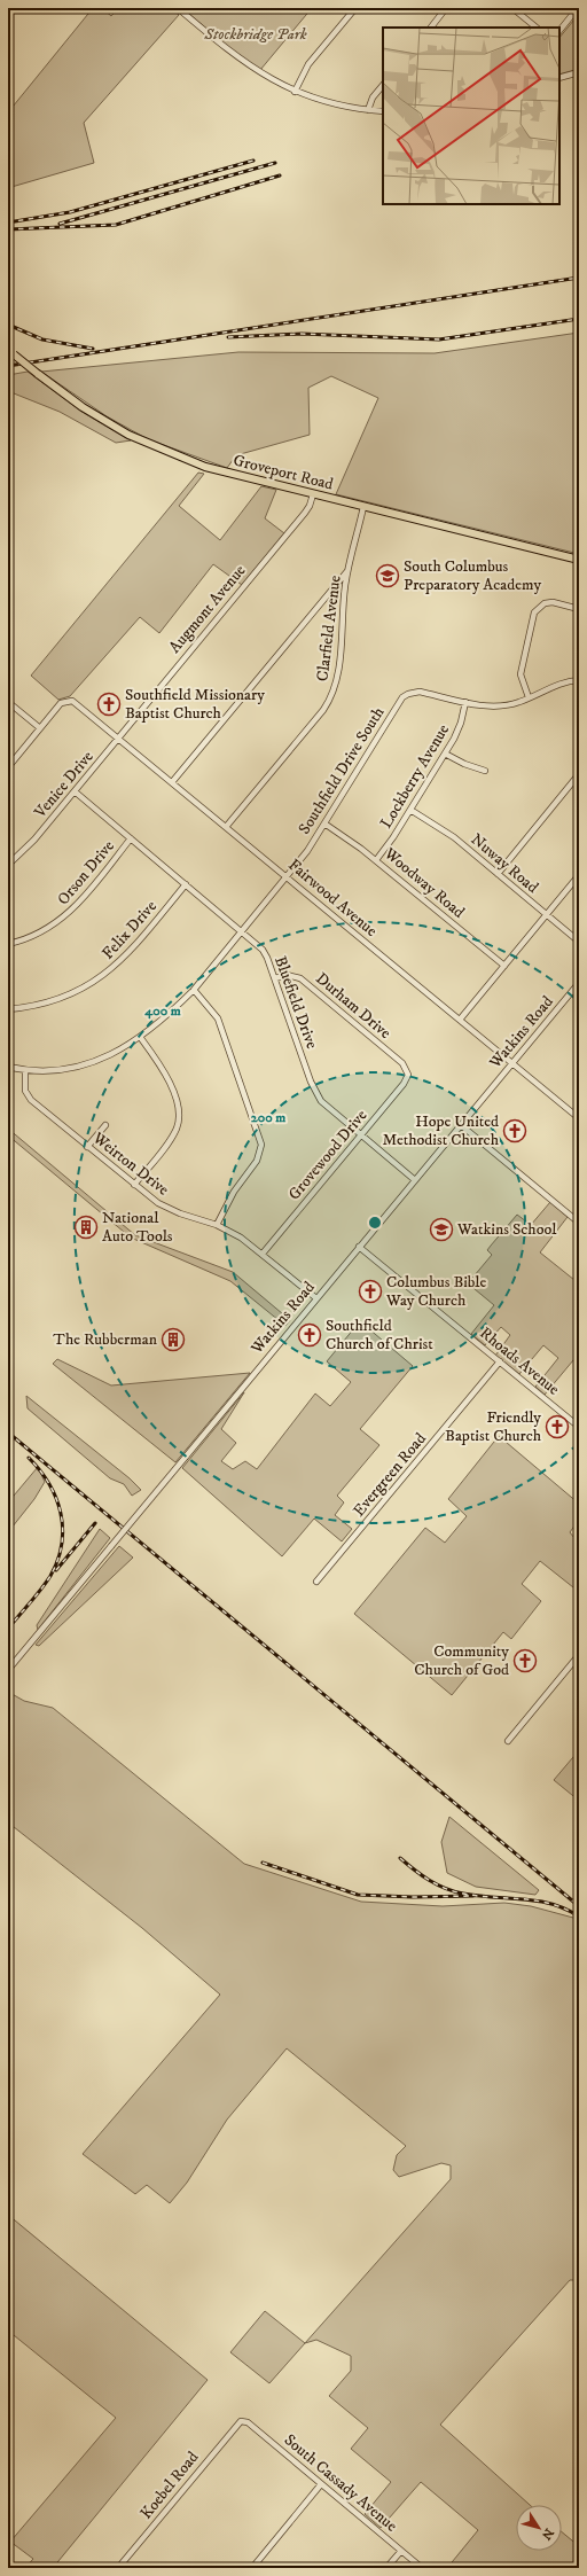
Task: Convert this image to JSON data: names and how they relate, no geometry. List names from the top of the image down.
{
  "streets": {
    "main road": ["Groveport Road"],
    "street": [
      "Augmont Avenue",
      "Clarfield Avenue",
      "Southfield Drive South",
      "Lockberry Avenue",
      "Venice Drive",
      "Nuway Road",
      "Orson Drive",
      "Woodway Road",
      "Fairwood Avenue",
      "Felix Drive",
      "Bluefield Drive",
      "Durham Drive",
      "Watkins Road",
      "Grovewood Drive",
      "Weirton Drive",
      "Rhoads Avenue",
      "Evergreen Road",
      "South Cassady Avenue",
      "Koebel Road"
    ]
  },
  "crossings": [
    ["Groveport Road", "Augmont Avenue"],
    ["Groveport Road", "Clarfield Avenue"],
    ["Augmont Avenue", "Venice Drive"],
    ["Augmont Avenue", "Fairwood Avenue"],
    ["Clarfield Avenue", "Fairwood Avenue"],
    ["Southfield Drive South", "Lockberry Avenue"],
    ["Southfield Drive South", "Woodway Road"],
    ["Southfield Drive South", "Fairwood Avenue"],
    ["Southfield Drive South", "Bluefield Drive"],
    ["Southfield Drive South", "Weirton Drive"],
    ["Lockberry Avenue", "Nuway Road"],
    ["Lockberry Avenue", "Woodway Road"],
    ["Venice Drive", "Fairwood Avenue"],
    ["Venice Drive", "Bluefield Drive"],
    ["Orson Drive", "Bluefield Drive"],
    ["Fairwood Avenue", "Watkins Road"],
    ["Felix Drive", "Bluefield Drive"],
    ["Bluefield Drive", "Durham Drive"],
    ["Bluefield Drive", "Watkins Road"],
    ["Bluefield Drive", "Grovewood Drive"],
    ["Durham Drive", "Grovewood Drive"],
    ["Watkins Road", "Weirton Drive"],
    ["Watkins Road", "Rhoads Avenue"],
    ["Grovewood Drive", "Weirton Drive"],
    ["Rhoads Avenue", "Evergreen Road"],
    ["South Cassady Avenue", "Koebel Road"]
  ],
  "parks": ["Stockbridge Park"],
  "places": {
    "school or university": ["South Columbus Preparatory Academy", "Watkins School"],
    "church": [
      "Southfield Missionary Baptist Church",
      "Hope United Methodist Church",
      "Columbus Bible Way Church",
      "Southfield Church of Christ",
      "Friendly Baptist Church",
      "Community Church of God"
    ],
    "building": ["National Auto Tools", "The Rubberman"]
  },
  "north": "bottom right",
  "rings": ["400 m", "200 m"]
}
